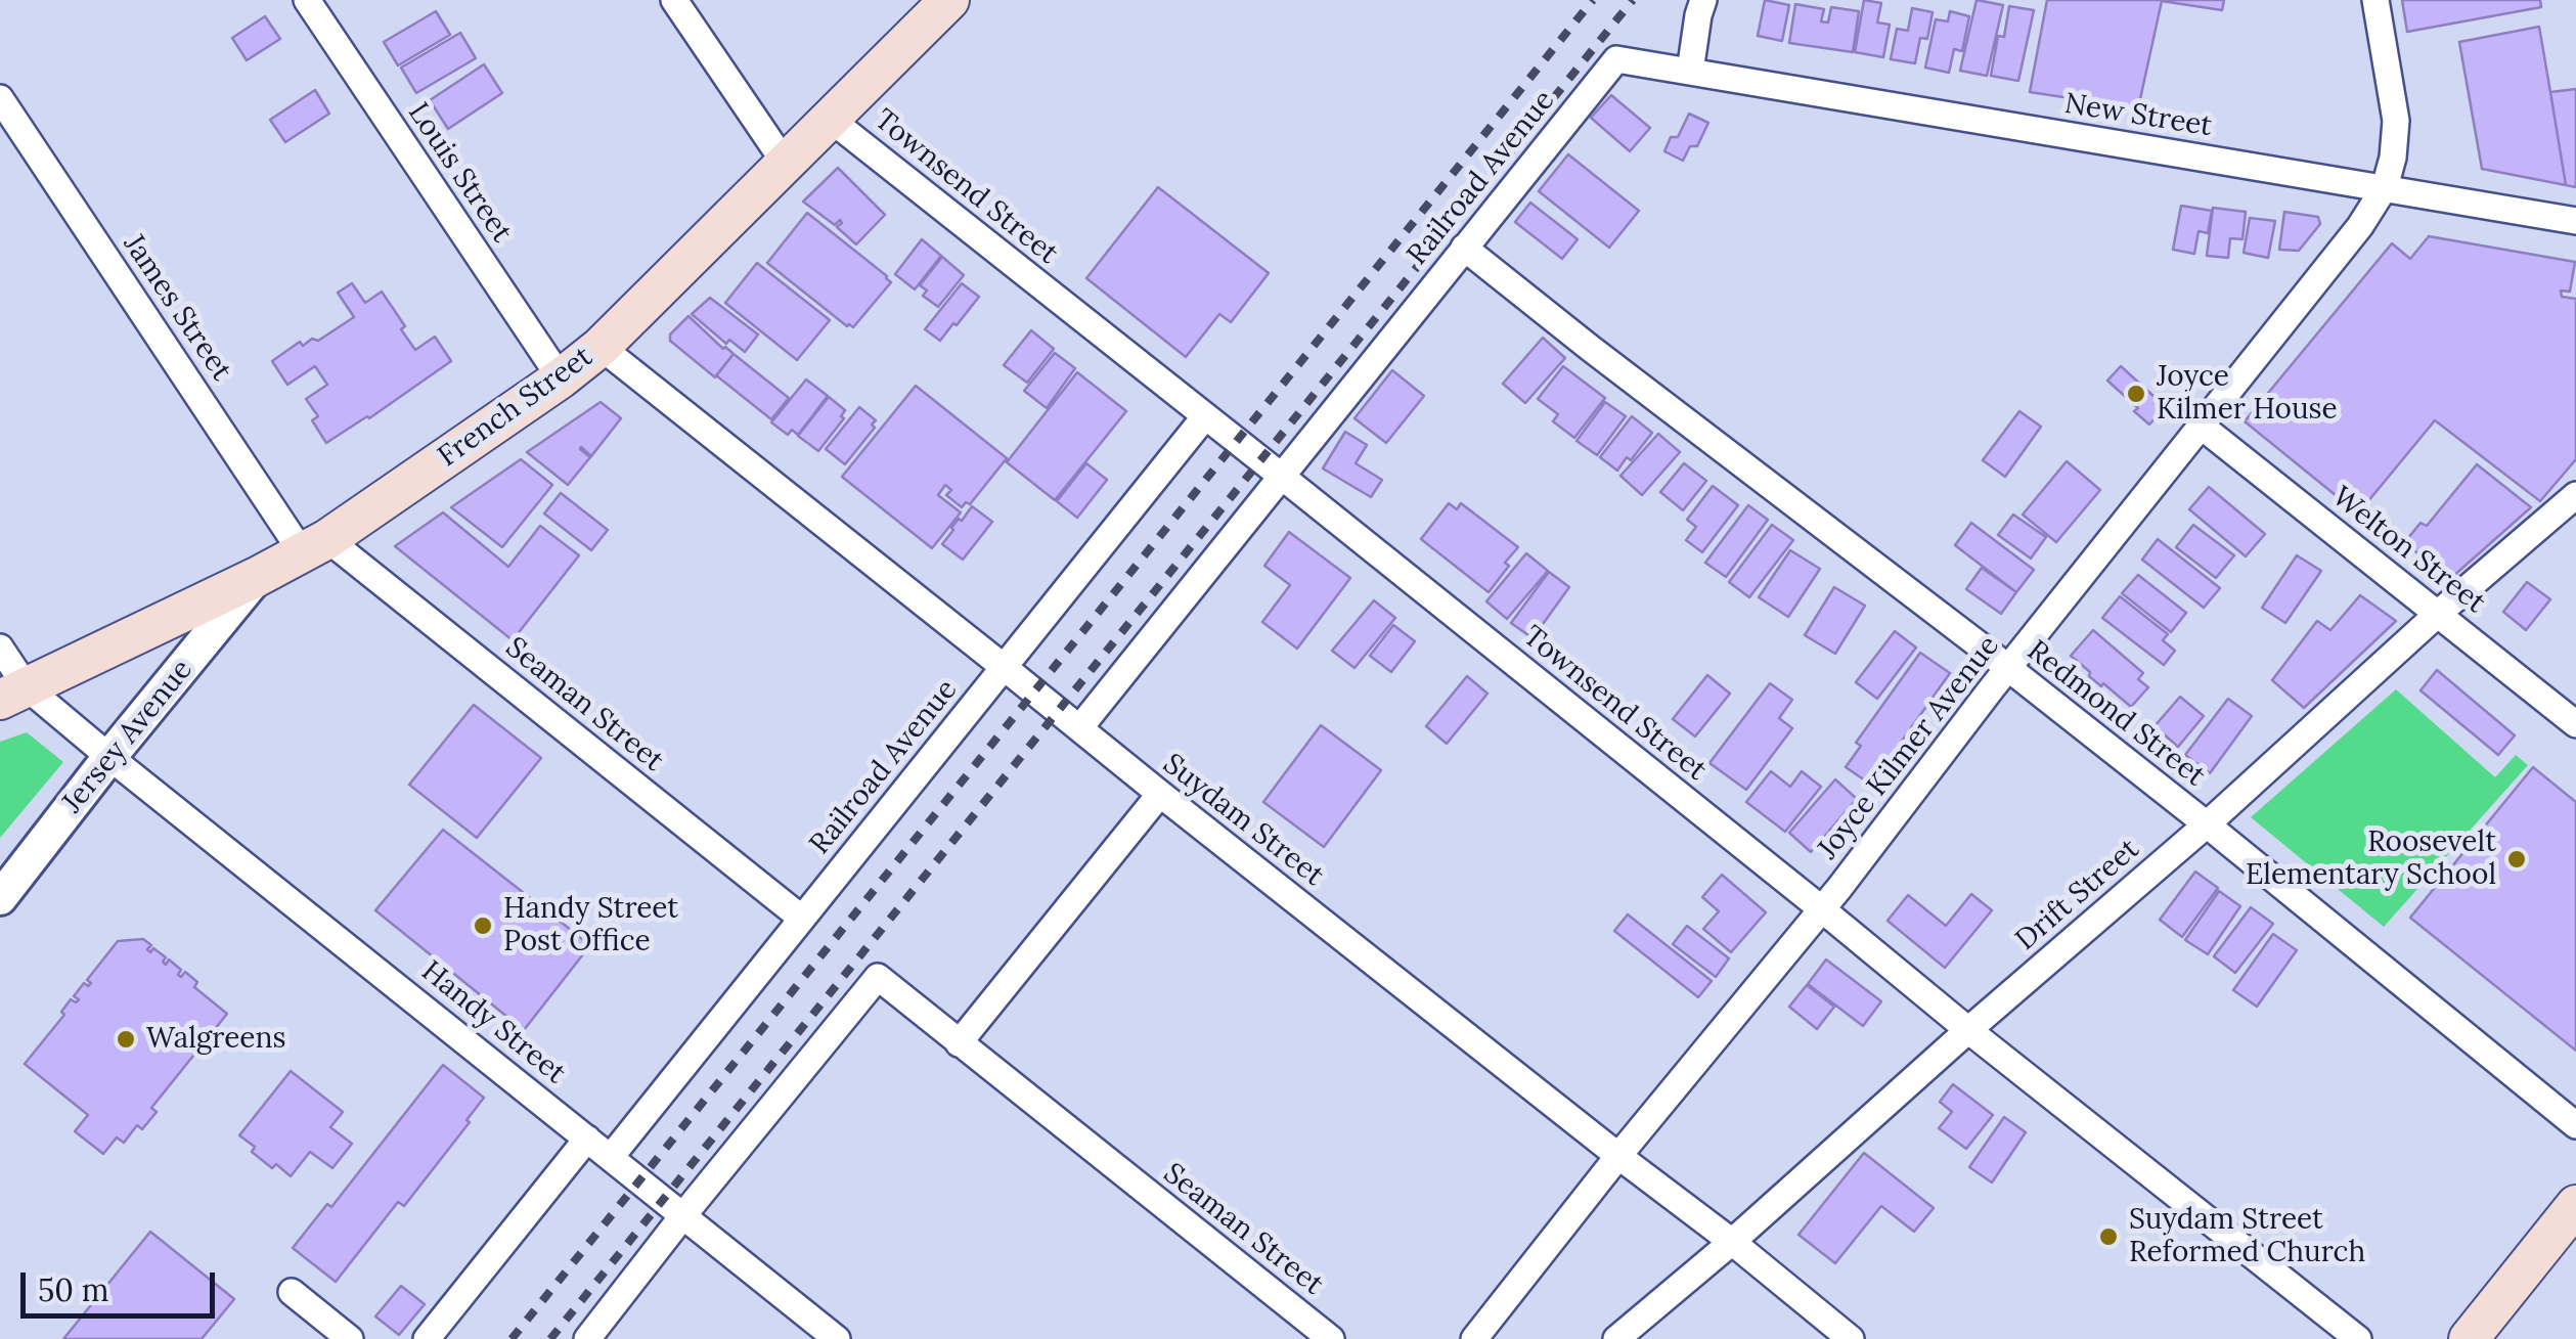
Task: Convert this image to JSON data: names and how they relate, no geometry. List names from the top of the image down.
{
  "streets": {
    "main road": ["French Street"],
    "street": [
      "New Street",
      "Louis Street",
      "Railroad Avenue",
      "Townsend Street",
      "James Street",
      "Welton Street",
      "Seaman Street",
      "Redmond Street",
      "Jersey Avenue",
      "Joyce Kilmer Avenue",
      "Suydam Street",
      "Drift Street",
      "Handy Street"
    ]
  },
  "crossings": [
    ["New Street", "Railroad Avenue"],
    ["New Street", "Joyce Kilmer Avenue"],
    ["Louis Street", "French Street"],
    ["Railroad Avenue", "Townsend Street"],
    ["Railroad Avenue", "Seaman Street"],
    ["Railroad Avenue", "Redmond Street"],
    ["Railroad Avenue", "Suydam Street"],
    ["Railroad Avenue", "Handy Street"],
    ["Townsend Street", "French Street"],
    ["Townsend Street", "Joyce Kilmer Avenue"],
    ["Townsend Street", "Drift Street"],
    ["James Street", "French Street"],
    ["James Street", "Seaman Street"],
    ["French Street", "Seaman Street"],
    ["French Street", "Jersey Avenue"],
    ["French Street", "Suydam Street"],
    ["French Street", "Handy Street"],
    ["Welton Street", "Joyce Kilmer Avenue"],
    ["Welton Street", "Drift Street"],
    ["Seaman Street", "Handy Street"],
    ["Redmond Street", "Joyce Kilmer Avenue"],
    ["Redmond Street", "Drift Street"],
    ["Jersey Avenue", "Handy Street"],
    ["Joyce Kilmer Avenue", "Suydam Street"],
    ["Suydam Street", "Drift Street"]
  ],
  "places": [
    "Joyce Kilmer House",
    "Roosevelt Elementary School",
    "Handy Street Post Office",
    "Walgreens",
    "Suydam Street Reformed Church"
  ],
  "scale_bar": "50 m"
}
